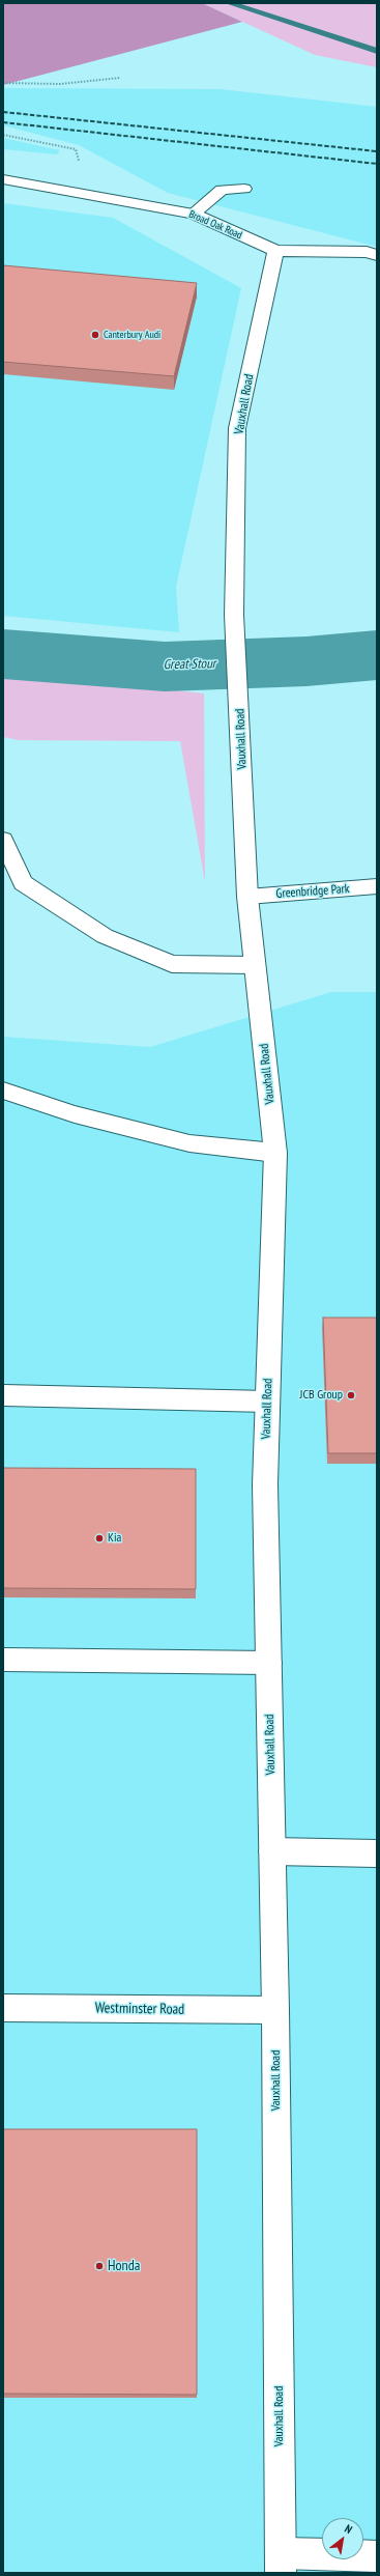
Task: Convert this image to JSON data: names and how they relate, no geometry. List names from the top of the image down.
{
  "streets": {
    "street": [
      "Broad Oak Road",
      "Vauxhall Road",
      "Greenbridge Park",
      "Westminster Road"
    ]
  },
  "crossings": [
    ["Broad Oak Road", "Vauxhall Road"],
    ["Vauxhall Road", "Greenbridge Park"],
    ["Vauxhall Road", "Westminster Road"]
  ],
  "water": ["Great Stour"],
  "places": [
    "Canterbury Audi",
    "JCB Group",
    "Kia",
    "Honda"
  ],
  "north": "top right"
}
